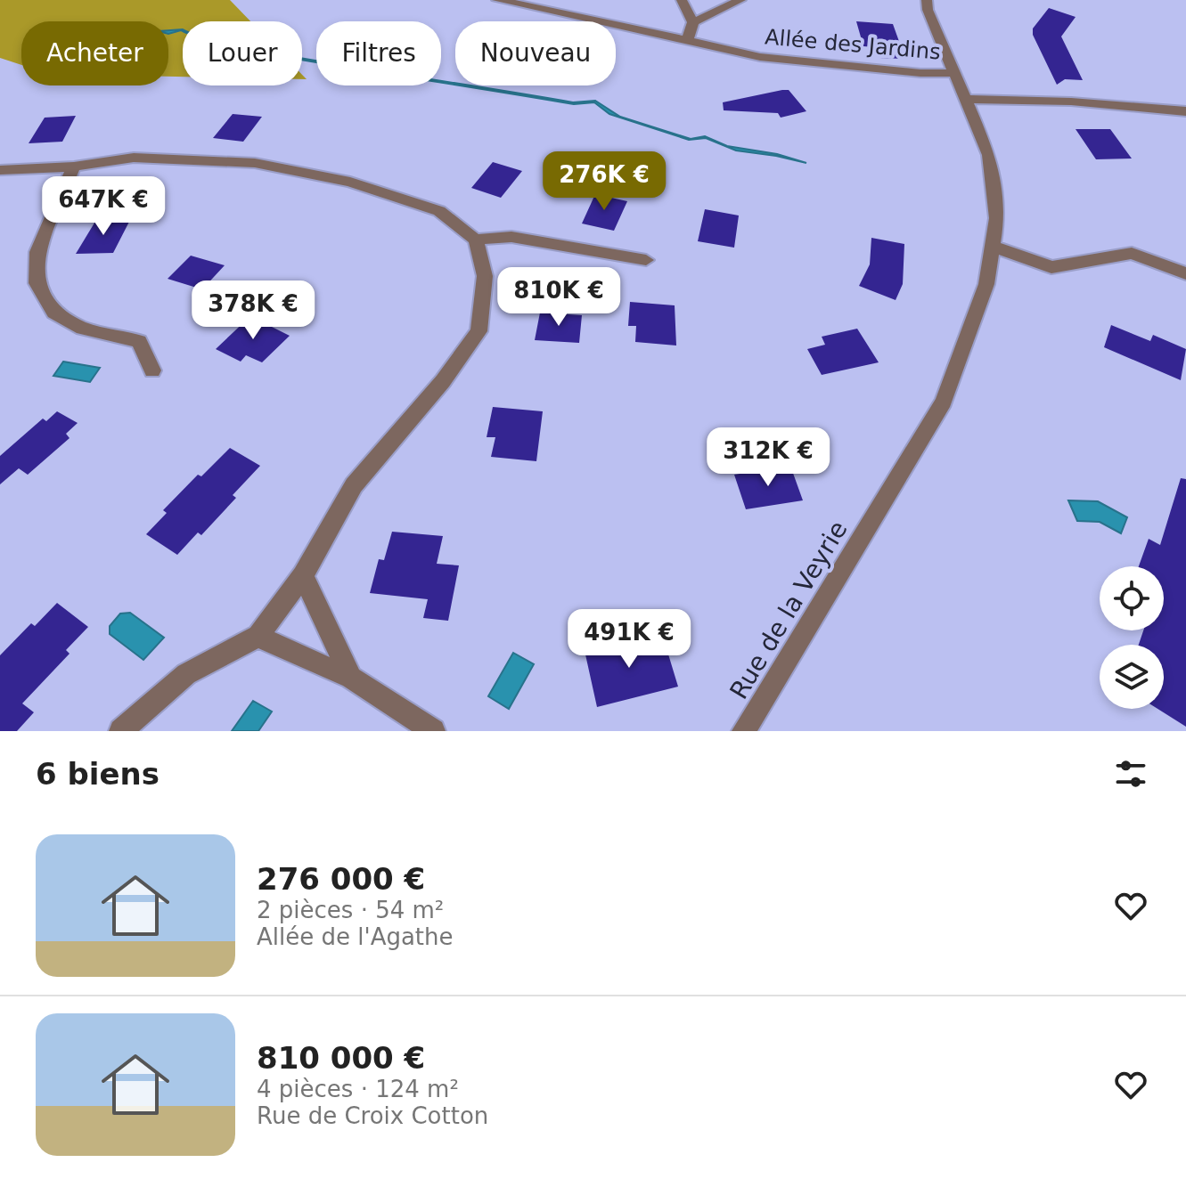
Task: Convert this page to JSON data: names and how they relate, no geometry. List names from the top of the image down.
{
  "streets": {
    "street": ["Allée des Jardins", "Rue de la Veyrie"]
  },
  "crossings": [
    ["Allée des Jardins", "Rue de la Veyrie"]
  ],
  "page": {
    "chip": [
      "Acheter",
      "Louer",
      "Filtres",
      "Nouveau"
    ],
    "price": [
      "276K €",
      "647K €",
      "810K €",
      "378K €",
      "312K €",
      "491K €"
    ],
    "heading": "6 biens",
    "list": [
      {
        "name": "276 000 €",
        "note": "2 pièces · 54 m² · Allée de l'Agathe"
      },
      {
        "name": "810 000 €",
        "note": "4 pièces · 124 m² · Rue de Croix Cotton"
      }
    ]
  }
}
